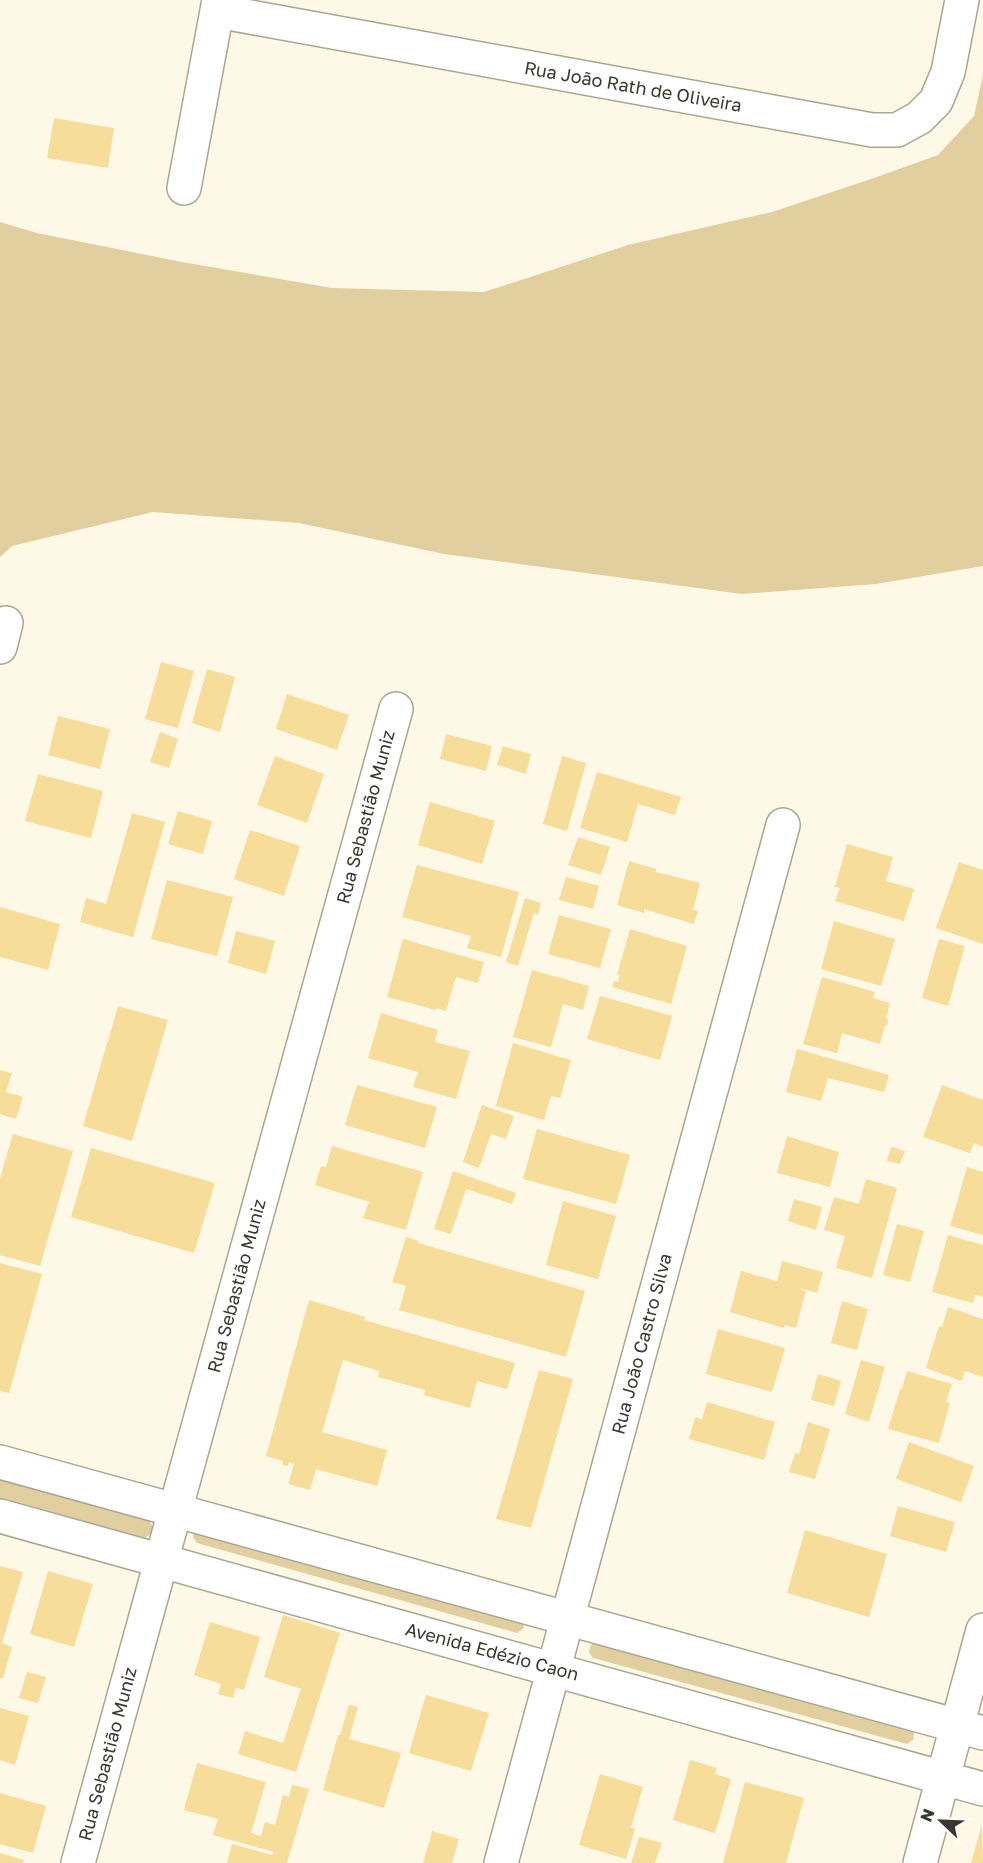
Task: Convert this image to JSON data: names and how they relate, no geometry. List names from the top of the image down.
{
  "streets": {
    "street": [
      "Rua João Rath de Oliveira",
      "Rua Sebastião Muniz",
      "Rua João Castro Silva",
      "Avenida Edézio Caon"
    ]
  },
  "crossings": [
    ["Rua Sebastião Muniz", "Avenida Edézio Caon"],
    ["Rua João Castro Silva", "Avenida Edézio Caon"]
  ],
  "north": "top left"
}
